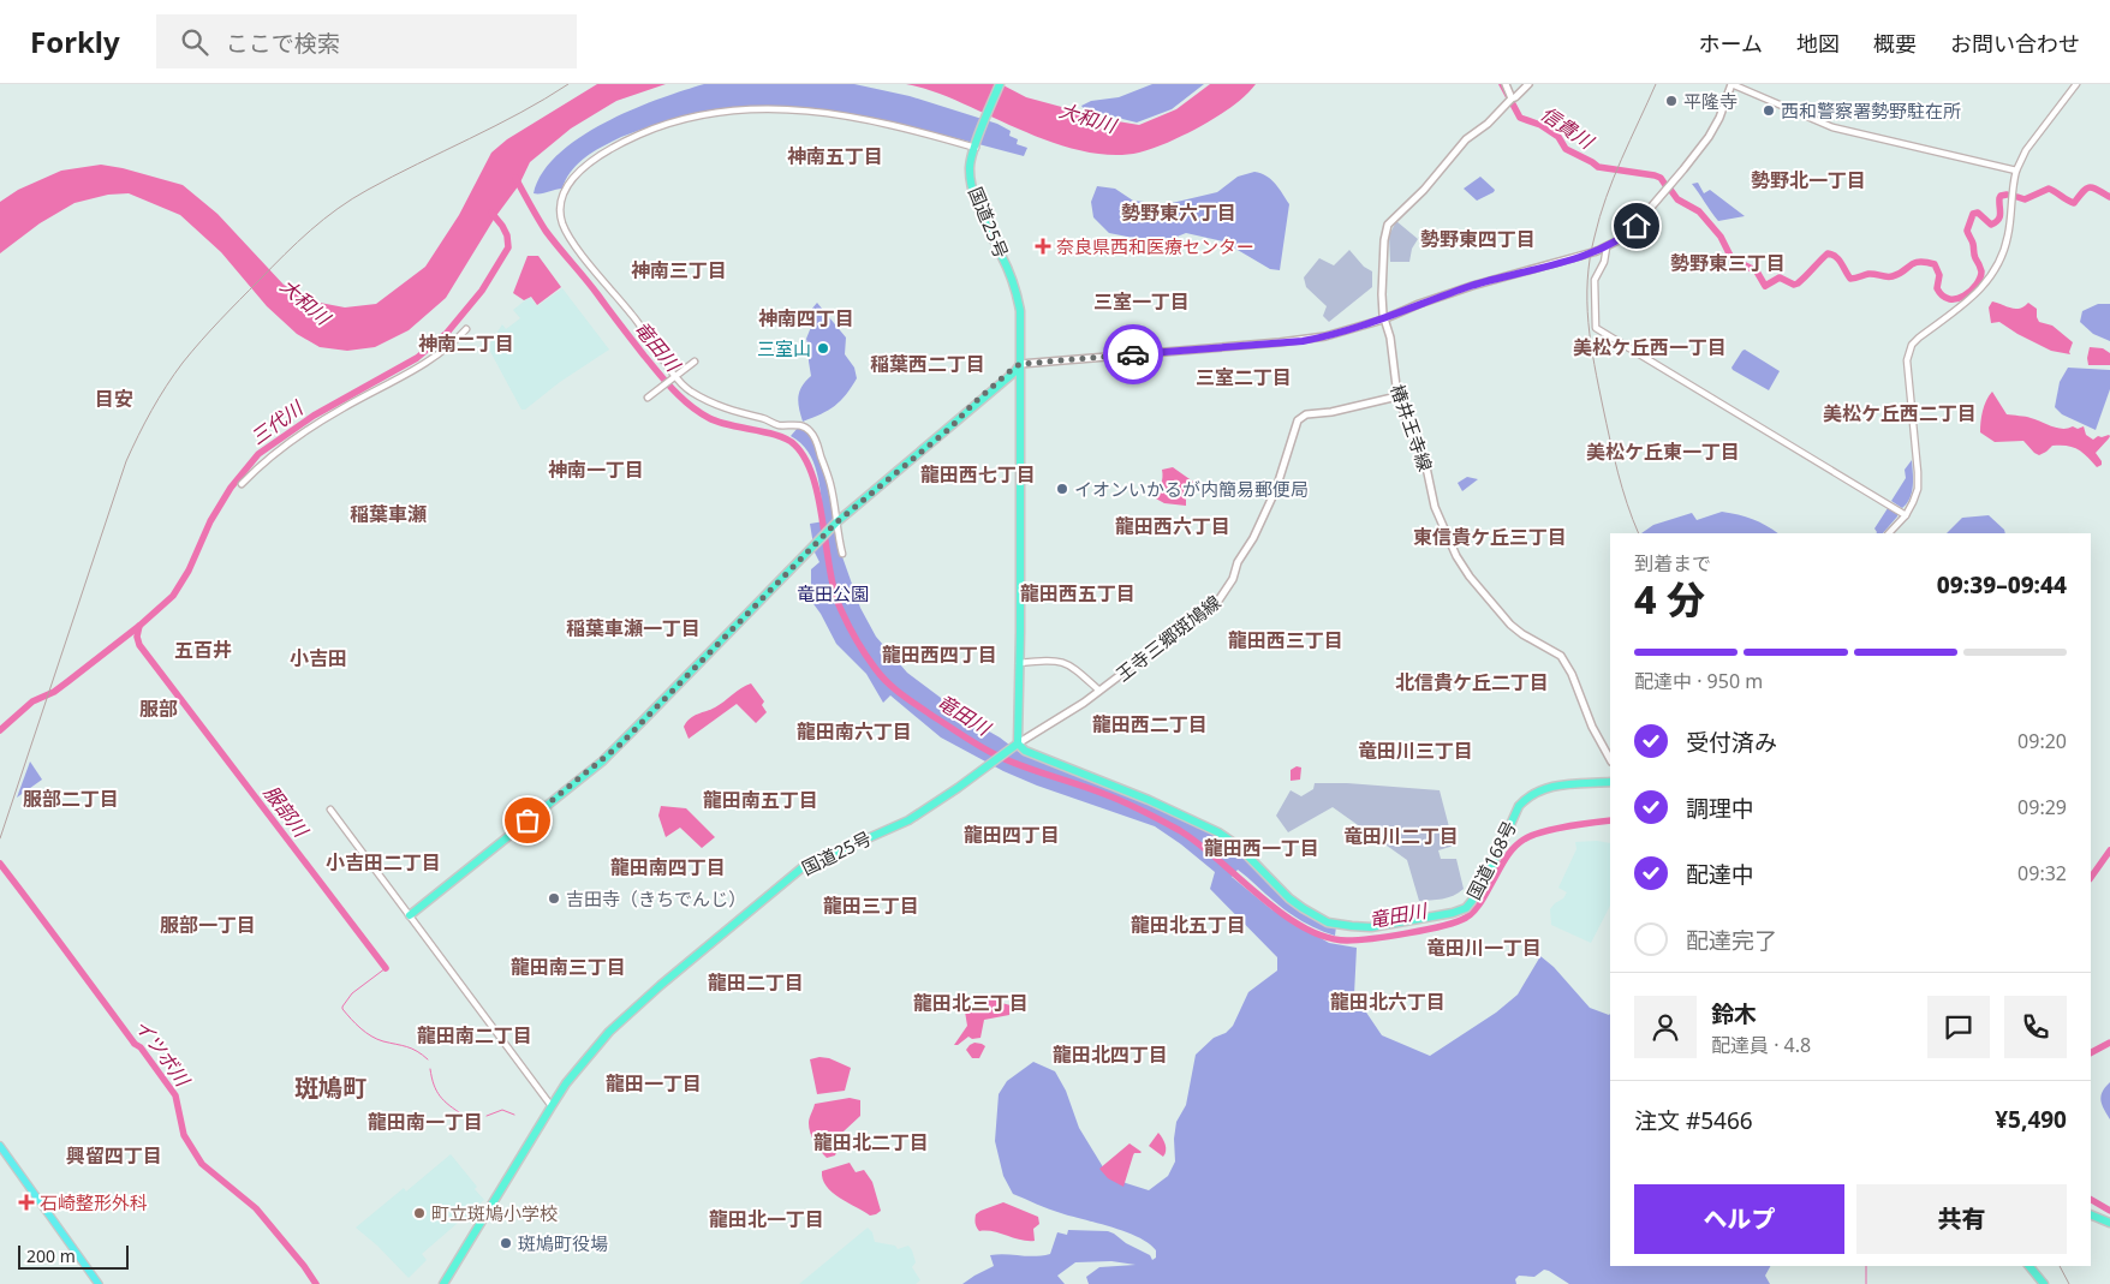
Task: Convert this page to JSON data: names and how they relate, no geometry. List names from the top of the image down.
{
  "streets": {
    "highway": ["国道25号", "国道168号"],
    "main road": ["椿井王寺線", "王寺三郷斑鳩線"]
  },
  "crossings": [
    ["国道25号", "王寺三郷斑鳩線"],
    ["国道25号", "国道168号"],
    ["椿井王寺線", "王寺三郷斑鳩線"],
    ["王寺三郷斑鳩線", "国道168号"]
  ],
  "districts": [
    "神南五丁目",
    "勢野北一丁目",
    "勢野東六丁目",
    "勢野東四丁目",
    "勢野東三丁目",
    "神南三丁目",
    "三室一丁目",
    "神南四丁目",
    "神南二丁目",
    "美松ケ丘西一丁目",
    "稲葉西二丁目",
    "三室二丁目",
    "目安",
    "美松ケ丘西二丁目",
    "美松ケ丘東一丁目",
    "神南一丁目",
    "龍田西七丁目",
    "稲葉車瀬",
    "龍田西六丁目",
    "東信貴ケ丘三丁目",
    "龍田西五丁目",
    "稲葉車瀬一丁目",
    "龍田西三丁目",
    "五百井",
    "龍田西四丁目",
    "小吉田",
    "北信貴ケ丘二丁目",
    "服部",
    "龍田西二丁目",
    "龍田南六丁目",
    "竜田川三丁目",
    "服部二丁目",
    "龍田南五丁目",
    "龍田四丁目",
    "竜田川二丁目",
    "龍田西一丁目",
    "小吉田二丁目",
    "龍田南四丁目",
    "龍田三丁目",
    "服部一丁目",
    "龍田北五丁目",
    "竜田川一丁目",
    "龍田南三丁目",
    "龍田二丁目",
    "龍田北六丁目",
    "龍田北三丁目",
    "龍田南二丁目",
    "龍田北四丁目",
    "龍田一丁目",
    "斑鳩町",
    "龍田南一丁目",
    "龍田北二丁目",
    "興留四丁目",
    "龍田北一丁目"
  ],
  "water": [
    "大和川",
    "信貴川",
    "竜田川",
    "三代川",
    "服部川",
    "イツボ川"
  ],
  "parks": ["竜田公園"],
  "places": {
    "other": [
      "平隆寺",
      "西和警察署勢野駐在所",
      "三室山",
      "イオンいかるが内簡易郵便局",
      "吉田寺（きちでんじ）",
      "町立斑鳩小学校",
      "斑鳩町役場"
    ],
    "health": ["奈良県西和医療センター", "石崎整形外科"]
  },
  "scale_bar": "200 m",
  "page": {
    "header": "Forkly",
    "search": "ここで検索",
    "nav": [
      "ホーム",
      "地図",
      "概要",
      "お問い合わせ"
    ],
    "heading": ["4 分", "到着まで", "09:39–09:44"],
    "panel": [
      "鈴木",
      "配達員 · 4.8",
      "注文 #5466",
      "¥5,490"
    ],
    "bar": "配達中 · 950 m",
    "list": [
      ["受付済み", "09:20"],
      ["調理中", "09:29"],
      ["配達中", "09:32"],
      "配達完了"
    ],
    "buttons": ["ヘルプ", "共有"],
    "scale": "200 m"
  }
}
